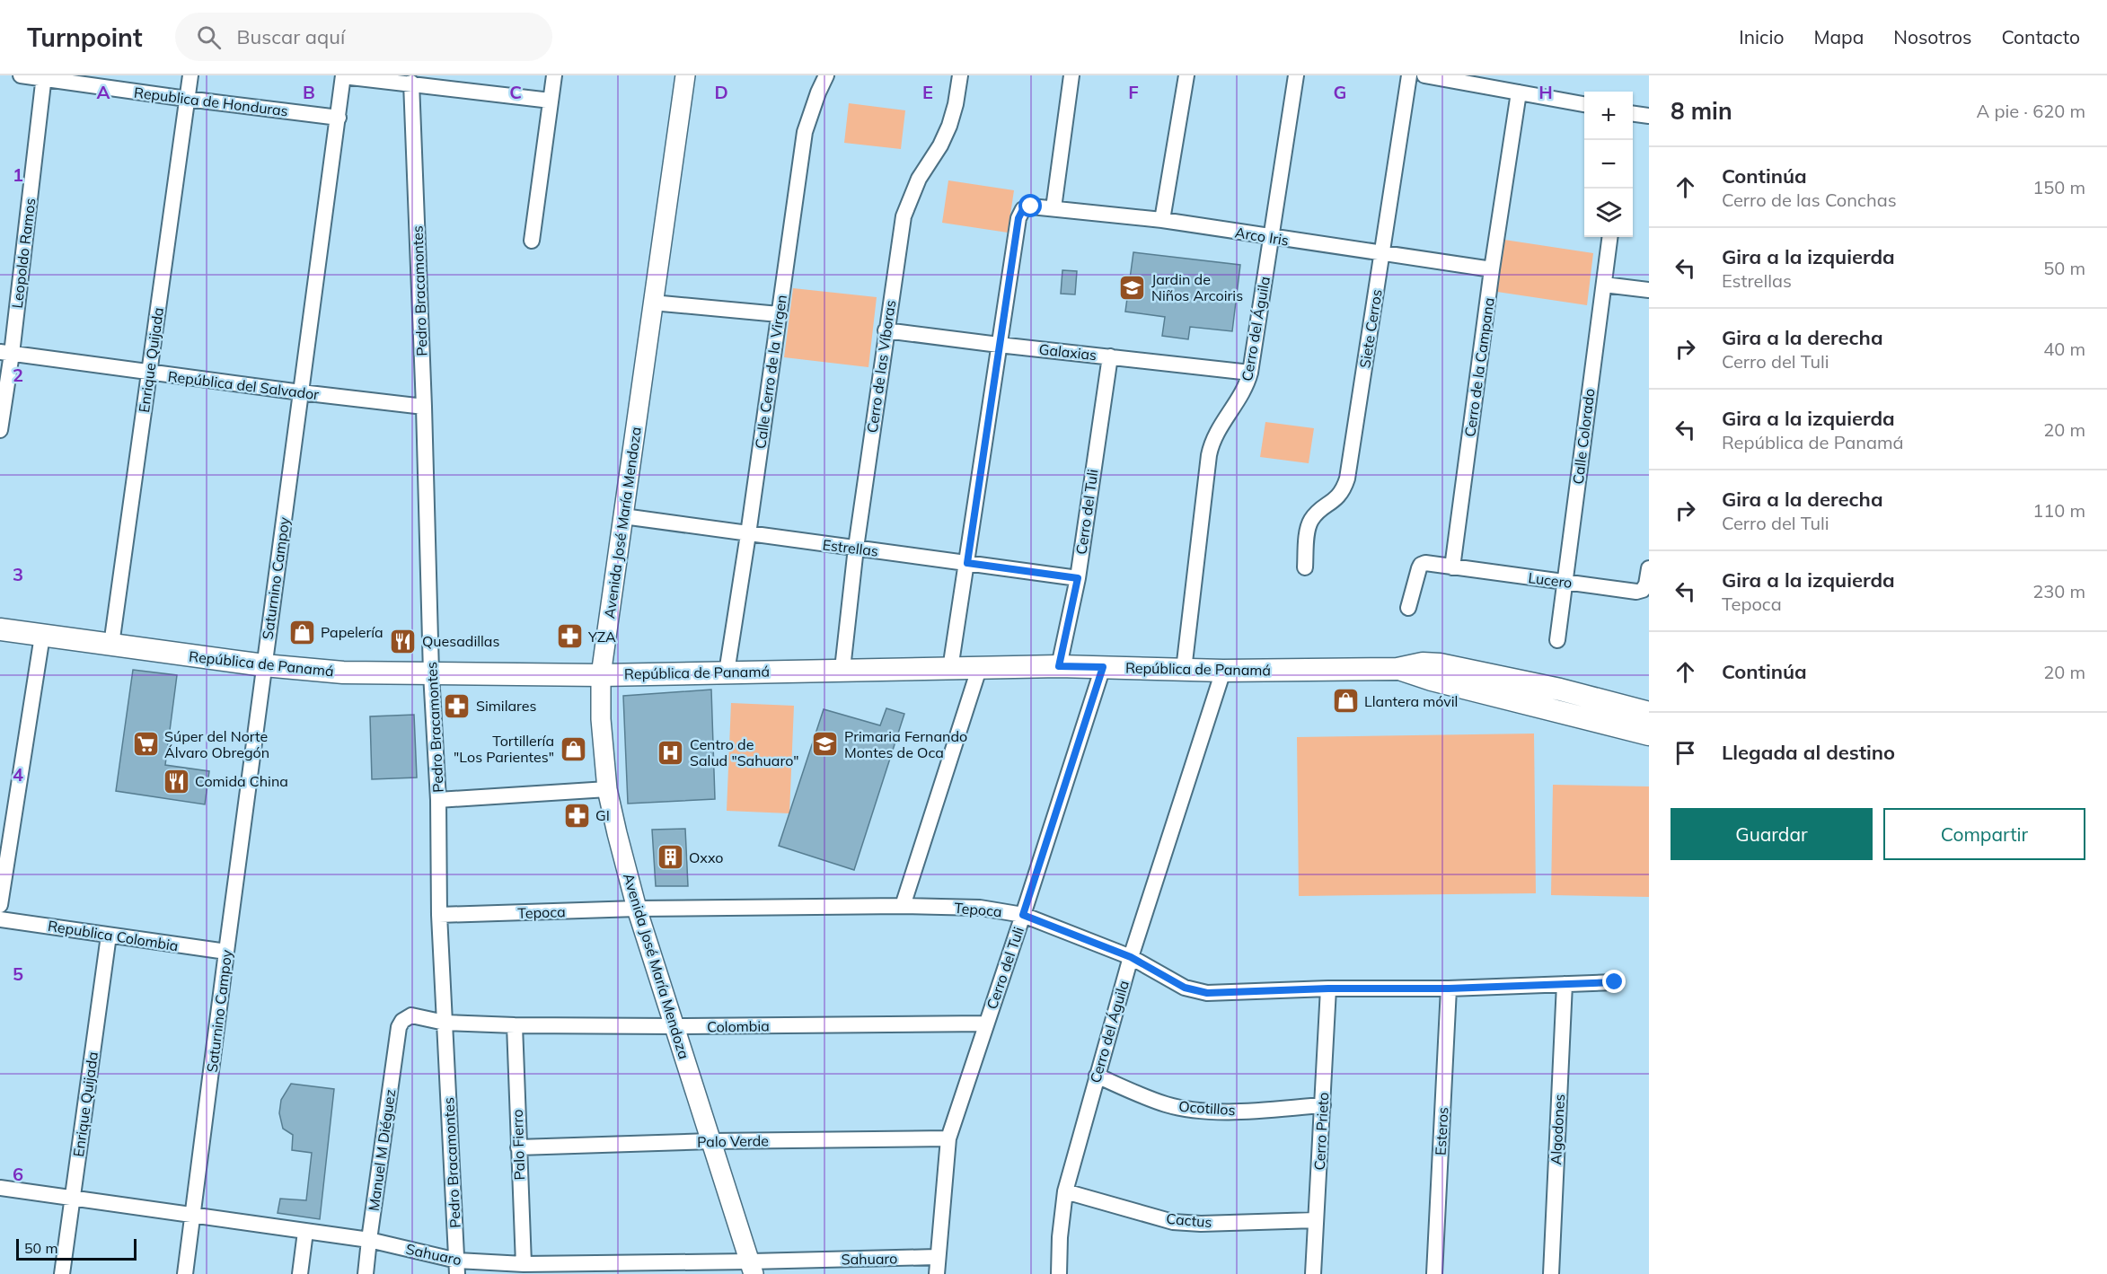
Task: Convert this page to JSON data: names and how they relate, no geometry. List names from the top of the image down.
{
  "streets": {
    "main road": ["República de Panamá"],
    "street": [
      "Republica de Honduras",
      "Arco Iris",
      "Leopoldo Ramos",
      "Pedro Bracamontes",
      "Cerro del Águila",
      "Siete Cerros",
      "Galaxias",
      "Enrique Quijada",
      "Cerro de las Víboras",
      "Cerro de la Campana",
      "Calle Cerro de la Virgen",
      "República del Salvador",
      "Calle Colorado",
      "Cerro del Tuli",
      "Avenida José María Mendoza",
      "Estrellas",
      "Saturnino Campoy",
      "Lucero",
      "Tepoca",
      "Republica Colombia",
      "Colombia",
      "Ocotillos",
      "Algodones",
      "Cerro Prieto",
      "Esteros",
      "Palo Verde",
      "Palo Fierro",
      "Manuel M Diéguez",
      "Cactus",
      "Sahuaro"
    ]
  },
  "crossings": [
    ["Republica de Honduras", "Leopoldo Ramos"],
    ["Republica de Honduras", "Enrique Quijada"],
    ["Republica de Honduras", "Saturnino Campoy"],
    ["Arco Iris", "Cerro del Águila"],
    ["Arco Iris", "Siete Cerros"],
    ["Arco Iris", "Galaxias"],
    ["Arco Iris", "Cerro de la Campana"],
    ["Leopoldo Ramos", "República del Salvador"],
    ["Pedro Bracamontes", "República del Salvador"],
    ["Pedro Bracamontes", "República de Panamá"],
    ["Pedro Bracamontes", "Tepoca"],
    ["Pedro Bracamontes", "Colombia"],
    ["Pedro Bracamontes", "Sahuaro"],
    ["Cerro del Águila", "Galaxias"],
    ["Cerro del Águila", "República de Panamá"],
    ["Cerro del Águila", "Tepoca"],
    ["Cerro del Águila", "Ocotillos"],
    ["Cerro del Águila", "Cactus"],
    ["Galaxias", "Cerro de las Víboras"],
    ["Galaxias", "Cerro del Tuli"],
    ["Enrique Quijada", "República del Salvador"],
    ["Enrique Quijada", "República de Panamá"],
    ["Enrique Quijada", "Republica Colombia"],
    ["Enrique Quijada", "Sahuaro"],
    ["Cerro de las Víboras", "Estrellas"],
    ["Cerro de las Víboras", "República de Panamá"],
    ["Cerro de la Campana", "Lucero"],
    ["Calle Cerro de la Virgen", "Estrellas"],
    ["Calle Cerro de la Virgen", "República de Panamá"],
    ["República del Salvador", "Saturnino Campoy"],
    ["Calle Colorado", "Lucero"],
    ["Cerro del Tuli", "Estrellas"],
    ["Cerro del Tuli", "República de Panamá"],
    ["Cerro del Tuli", "Tepoca"],
    ["Cerro del Tuli", "Colombia"],
    ["Cerro del Tuli", "Palo Verde"],
    ["Cerro del Tuli", "Sahuaro"],
    ["Avenida José María Mendoza", "Estrellas"],
    ["Avenida José María Mendoza", "República de Panamá"],
    ["Avenida José María Mendoza", "Tepoca"],
    ["Avenida José María Mendoza", "Colombia"],
    ["Avenida José María Mendoza", "Palo Verde"],
    ["Avenida José María Mendoza", "Sahuaro"],
    ["Saturnino Campoy", "República de Panamá"],
    ["Saturnino Campoy", "Republica Colombia"],
    ["Saturnino Campoy", "Sahuaro"],
    ["Tepoca", "Algodones"],
    ["Tepoca", "Cerro Prieto"],
    ["Tepoca", "Esteros"],
    ["Colombia", "Palo Fierro"],
    ["Colombia", "Manuel M Diéguez"],
    ["Ocotillos", "Cerro Prieto"],
    ["Cerro Prieto", "Cactus"],
    ["Palo Verde", "Palo Fierro"],
    ["Palo Fierro", "Sahuaro"],
    ["Manuel M Diéguez", "Sahuaro"]
  ],
  "places": {
    "school or university": ["Jardin de Niños Arcoiris", "Primaria Fernando Montes de Oca"],
    "shop": ["Papelería", "Llantera móvil", "Tortillería \"Los Parientes\""],
    "pharmacy": ["YZA", "Similares", "GI"],
    "restaurant": ["Quesadillas", "Comida China"],
    "supermarket": ["Súper del Norte Álvaro Obregón"],
    "hospital": ["Centro de Salud \"Sahuaro\""],
    "building": ["Oxxo"]
  },
  "scale_bar": "50 m",
  "page": {
    "header": "Turnpoint",
    "search": "Buscar aquí",
    "nav": [
      "Inicio",
      "Mapa",
      "Nosotros",
      "Contacto"
    ],
    "heading": ["8 min", "A pie · 620 m"],
    "map_buttons": ["+", "−"],
    "list": [
      ["Continúa", "Cerro de las Conchas", "150 m"],
      ["Gira a la izquierda", "Estrellas", "50 m"],
      ["Gira a la derecha", "Cerro del Tuli", "40 m"],
      ["Gira a la izquierda", "República de Panamá", "20 m"],
      ["Gira a la derecha", "Cerro del Tuli", "110 m"],
      ["Gira a la izquierda", "Tepoca", "230 m"],
      ["Continúa", "20 m"],
      "Llegada al destino"
    ],
    "buttons": ["Guardar", "Compartir"],
    "scale": "50 m"
  },
  "grid": {
    "columns": [
      "A",
      "B",
      "C",
      "D",
      "E",
      "F",
      "G",
      "H"
    ],
    "rows": [
      "1",
      "2",
      "3",
      "4",
      "5",
      "6"
    ]
  }
}
